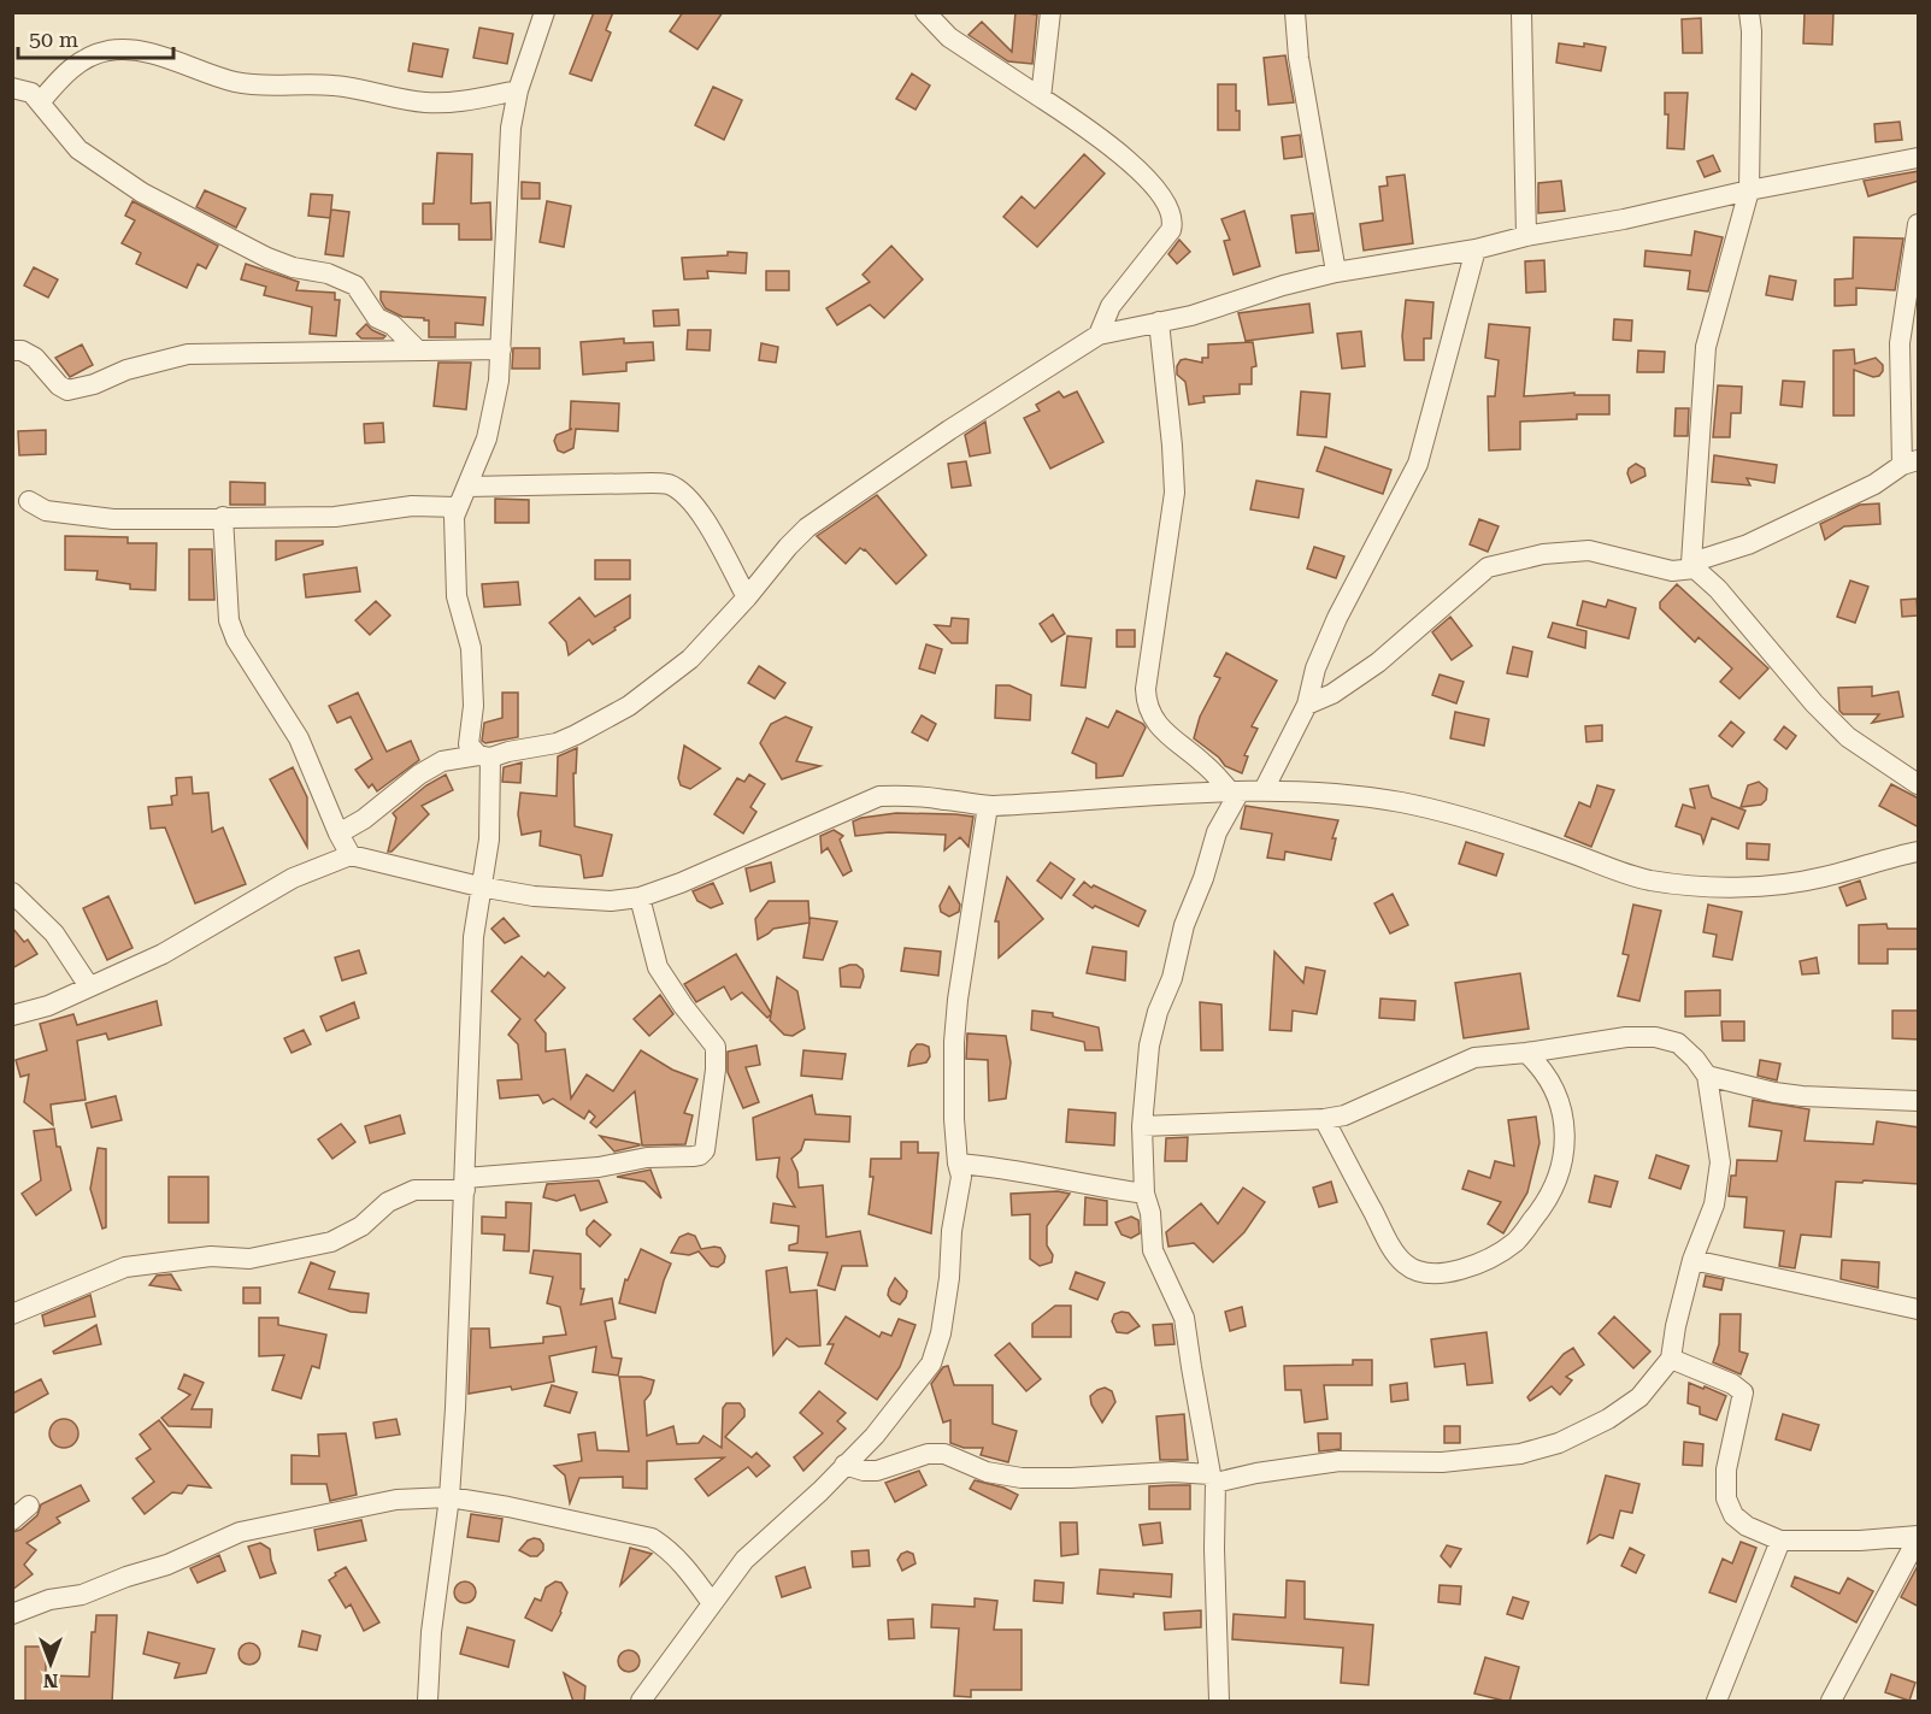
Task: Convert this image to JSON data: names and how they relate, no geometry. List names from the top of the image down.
{
  "scale_bar": "50 m",
  "north": "bottom"
}
